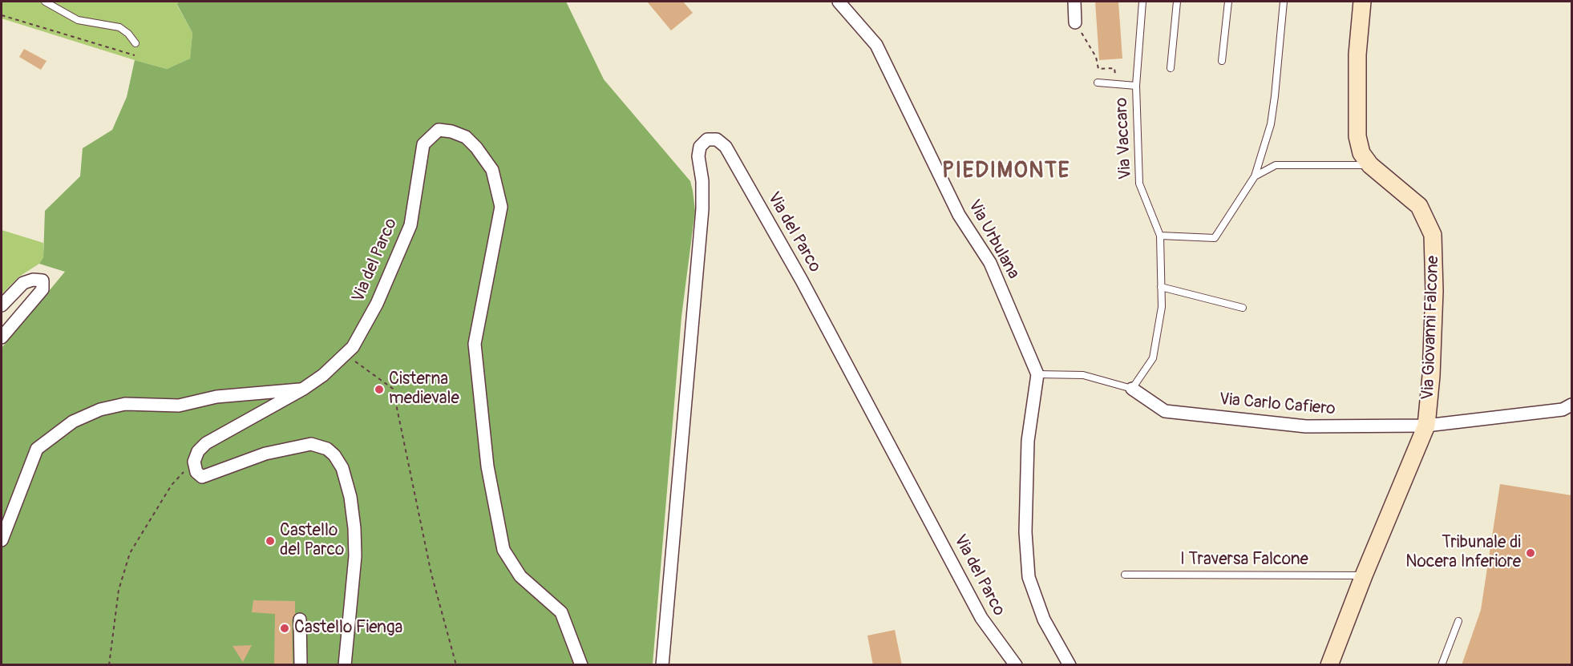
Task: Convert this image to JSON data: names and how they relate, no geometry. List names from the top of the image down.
{
  "streets": {
    "main road": ["Via Giovanni Falcone"],
    "street": ["Via del Parco", "Via Urbulana", "Via Carlo Cafiero"],
    "lane": ["Via Vaccaro", "I Traversa Falcone"]
  },
  "crossings": [
    ["Via Giovanni Falcone", "Via Carlo Cafiero"],
    ["Via Giovanni Falcone", "I Traversa Falcone"]
  ],
  "districts": ["PIEDIMONTE"],
  "places": [
    "Cisterna medievale",
    "Castello del Parco",
    "Tribunale di Nocera Inferiore",
    "Castello Fienga"
  ]
}
